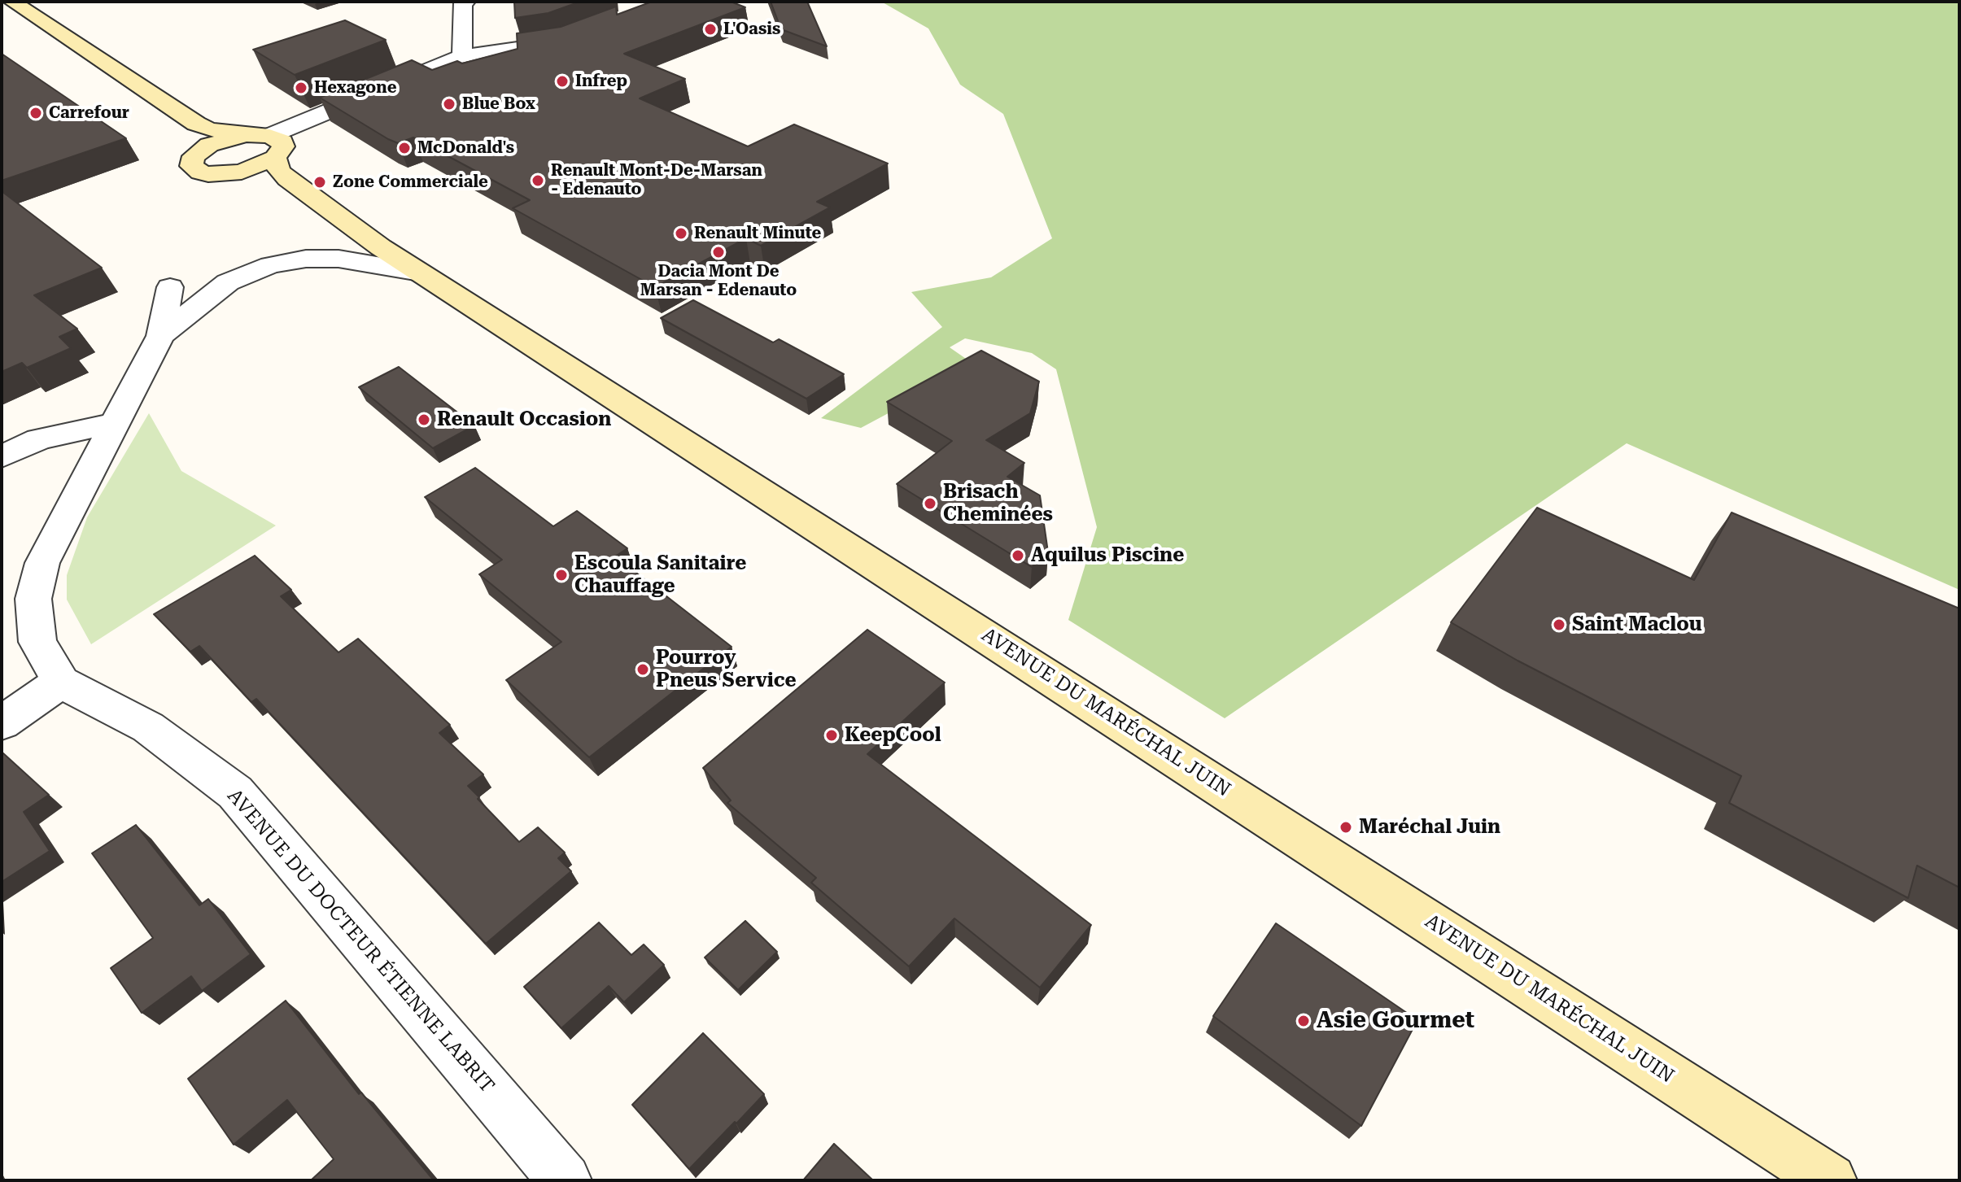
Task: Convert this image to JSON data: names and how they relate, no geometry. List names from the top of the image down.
{
  "streets": {
    "main road": ["AVENUE DU MARÉCHAL JUIN"],
    "street": ["AVENUE DU DOCTEUR ÉTIENNE LABRIT"]
  },
  "places": [
    "L'Oasis",
    "Infrep",
    "Hexagone",
    "Blue Box",
    "Carrefour",
    "McDonald's",
    "Renault Mont-De-Marsan - Edenauto",
    "Zone Commerciale",
    "Renault Minute",
    "Dacia Mont De Marsan - Edenauto",
    "Renault Occasion",
    "Brisach Cheminées",
    "Aquilus Piscine",
    "Escoula Sanitaire Chauffage",
    "Saint Maclou",
    "Pourroy Pneus Service",
    "KeepCool",
    "Maréchal Juin",
    "Asie Gourmet"
  ]
}
